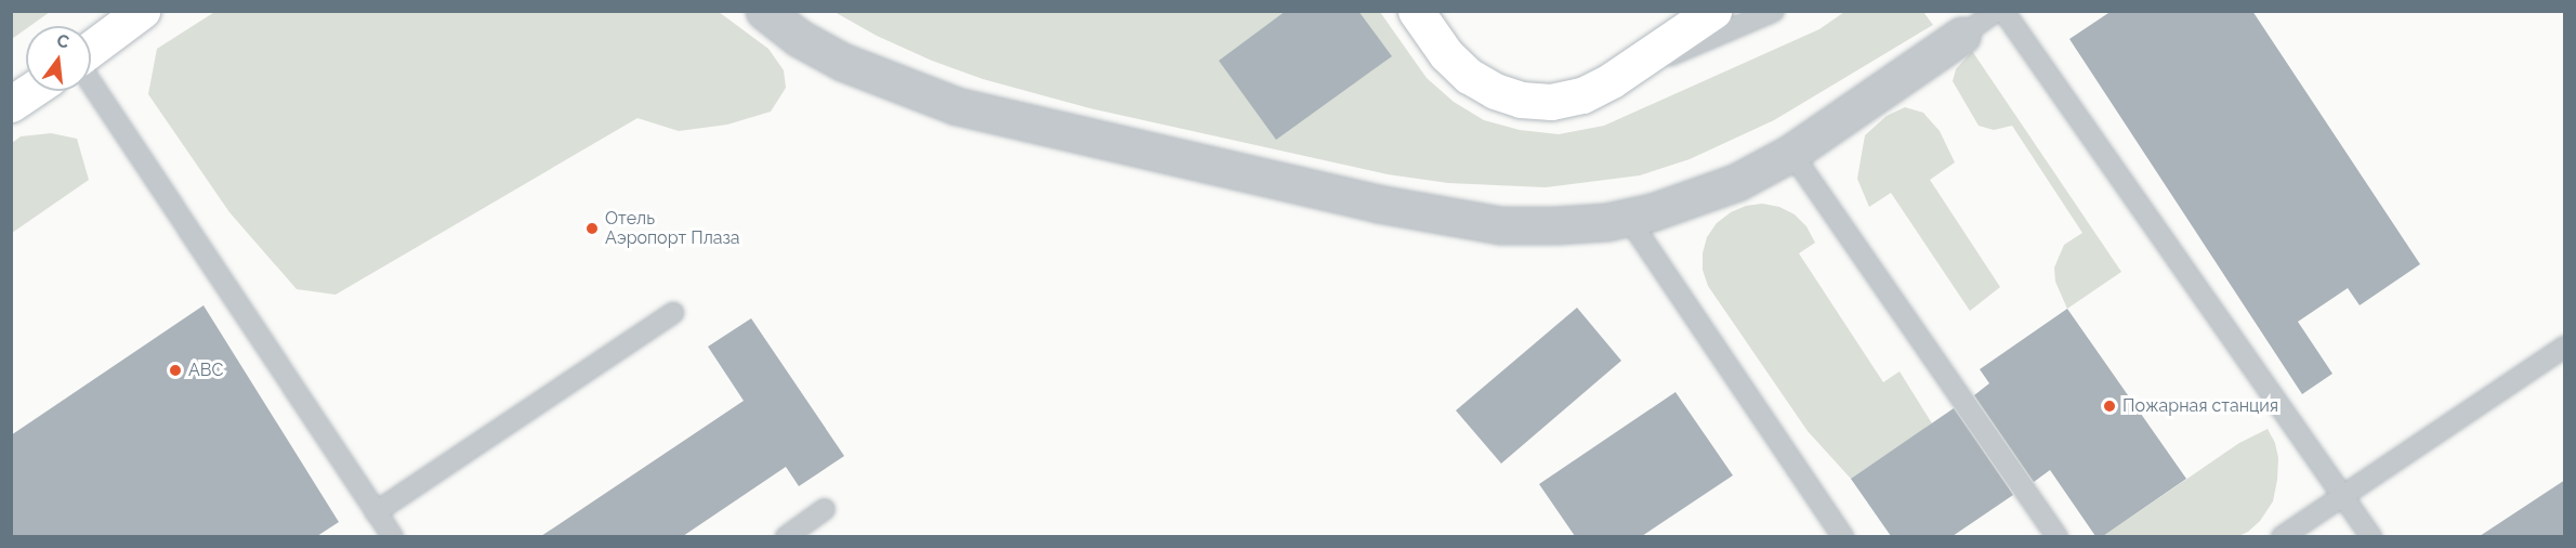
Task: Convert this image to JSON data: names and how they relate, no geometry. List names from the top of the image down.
{
  "places": ["Отель Аэропорт Плаза", "ABC", "Пожарная станция"],
  "north": "top"
}
